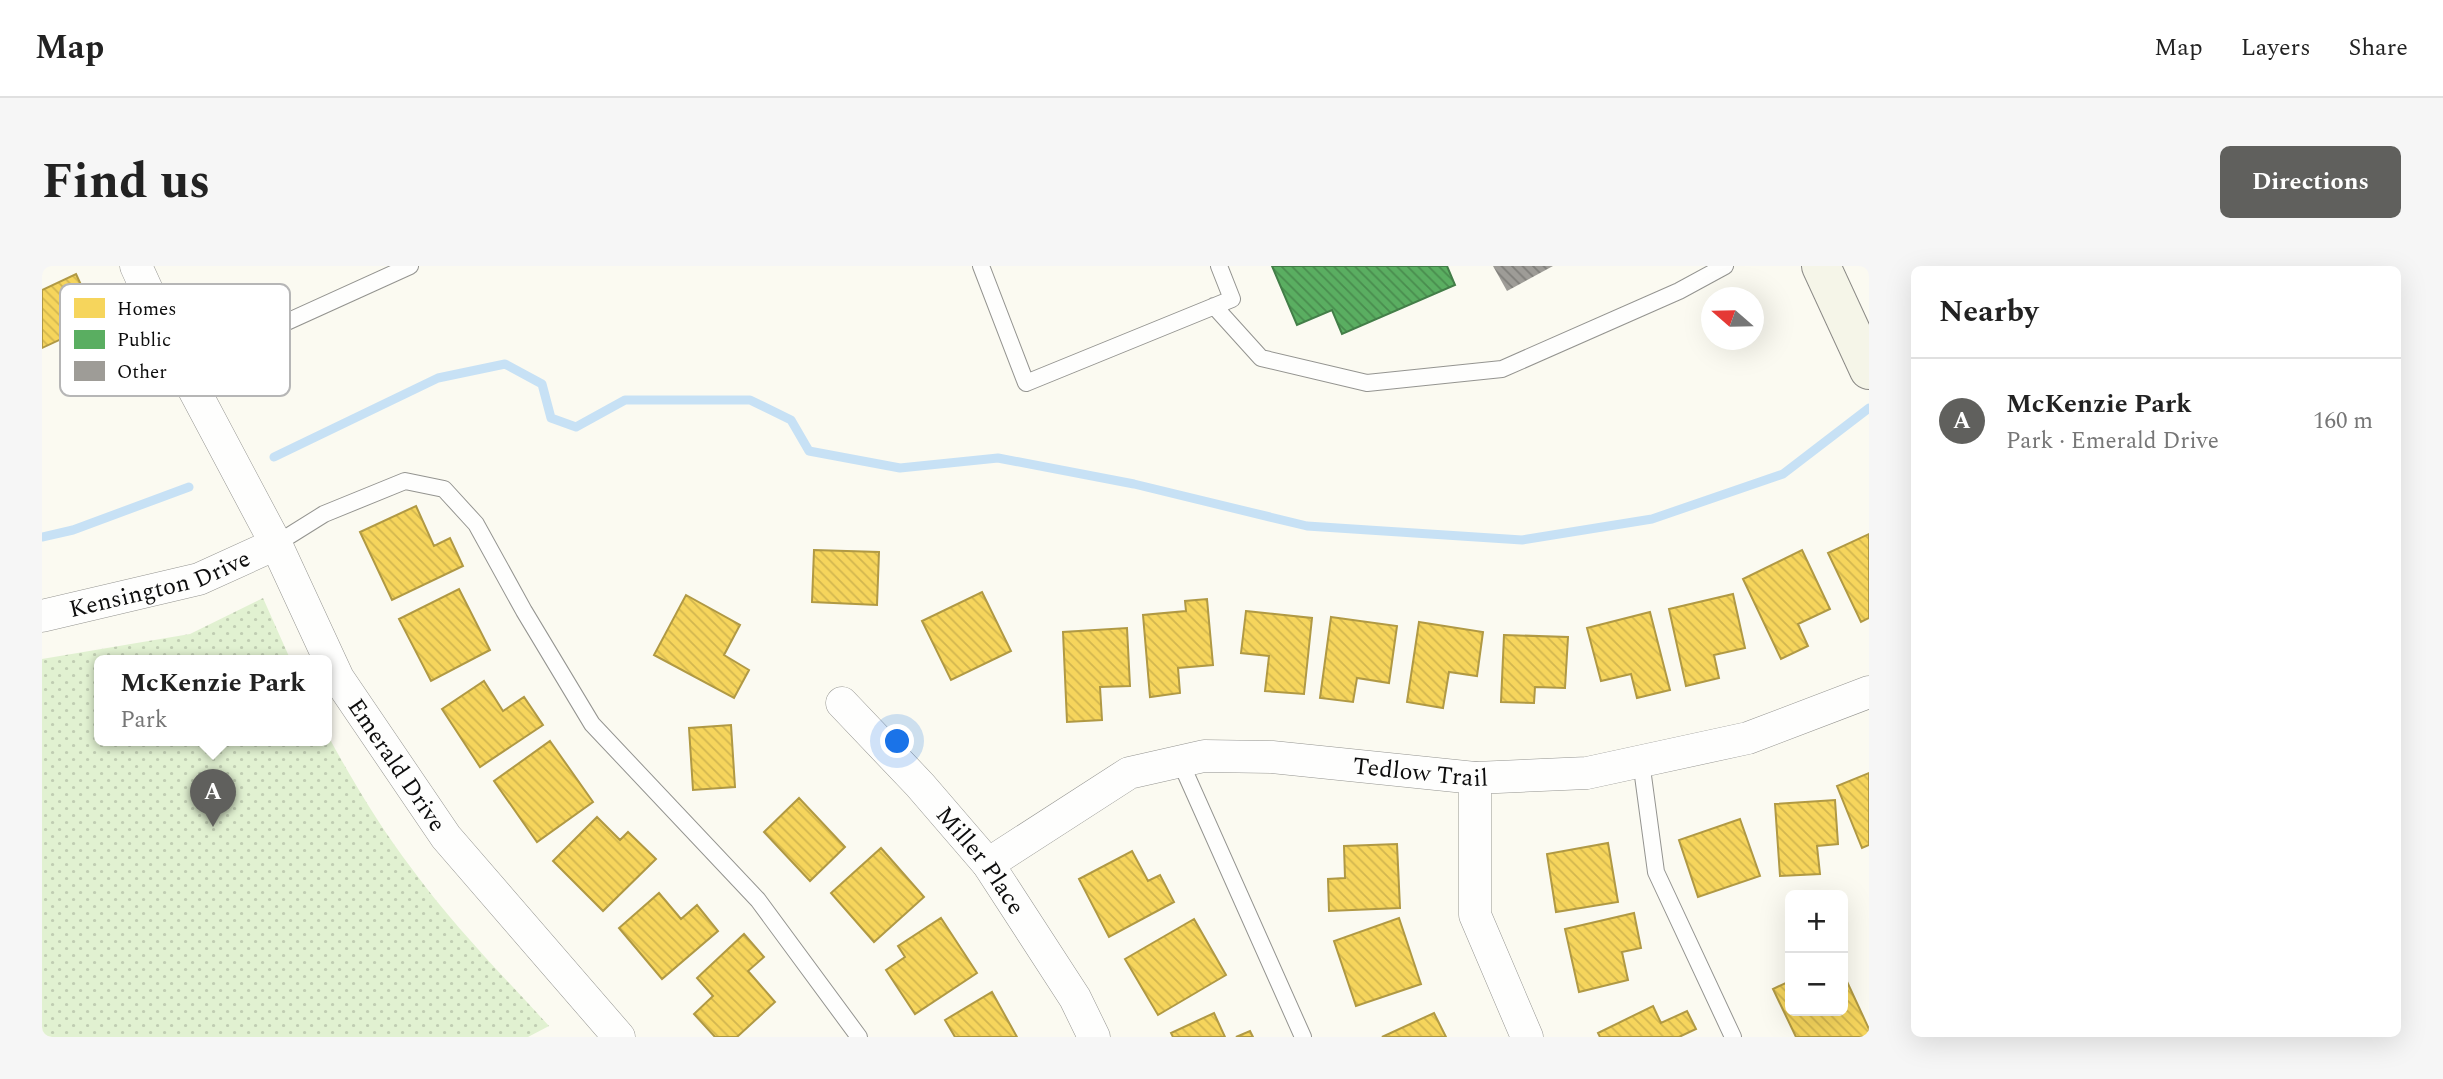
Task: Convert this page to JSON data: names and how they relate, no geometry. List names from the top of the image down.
{
  "streets": {
    "street": [
      "Kensington Drive",
      "Emerald Drive",
      "Tedlow Trail",
      "Miller Place"
    ]
  },
  "crossings": [
    ["Kensington Drive", "Emerald Drive"],
    ["Tedlow Trail", "Miller Place"]
  ],
  "legend": ["Homes", "Public", "Other"],
  "north": "left",
  "page": {
    "header": "Map",
    "nav": ["Map", "Layers", "Share"],
    "title": "Find us",
    "buttons": "Directions",
    "heading": "Nearby",
    "list": [
      {
        "mark": "A",
        "name": "McKenzie Park",
        "note": "Park · Emerald Drive",
        "value": "160 m"
      }
    ],
    "popup": ["McKenzie Park", "Park"],
    "pins": "A",
    "map_buttons": ["+", "−"]
  }
}
